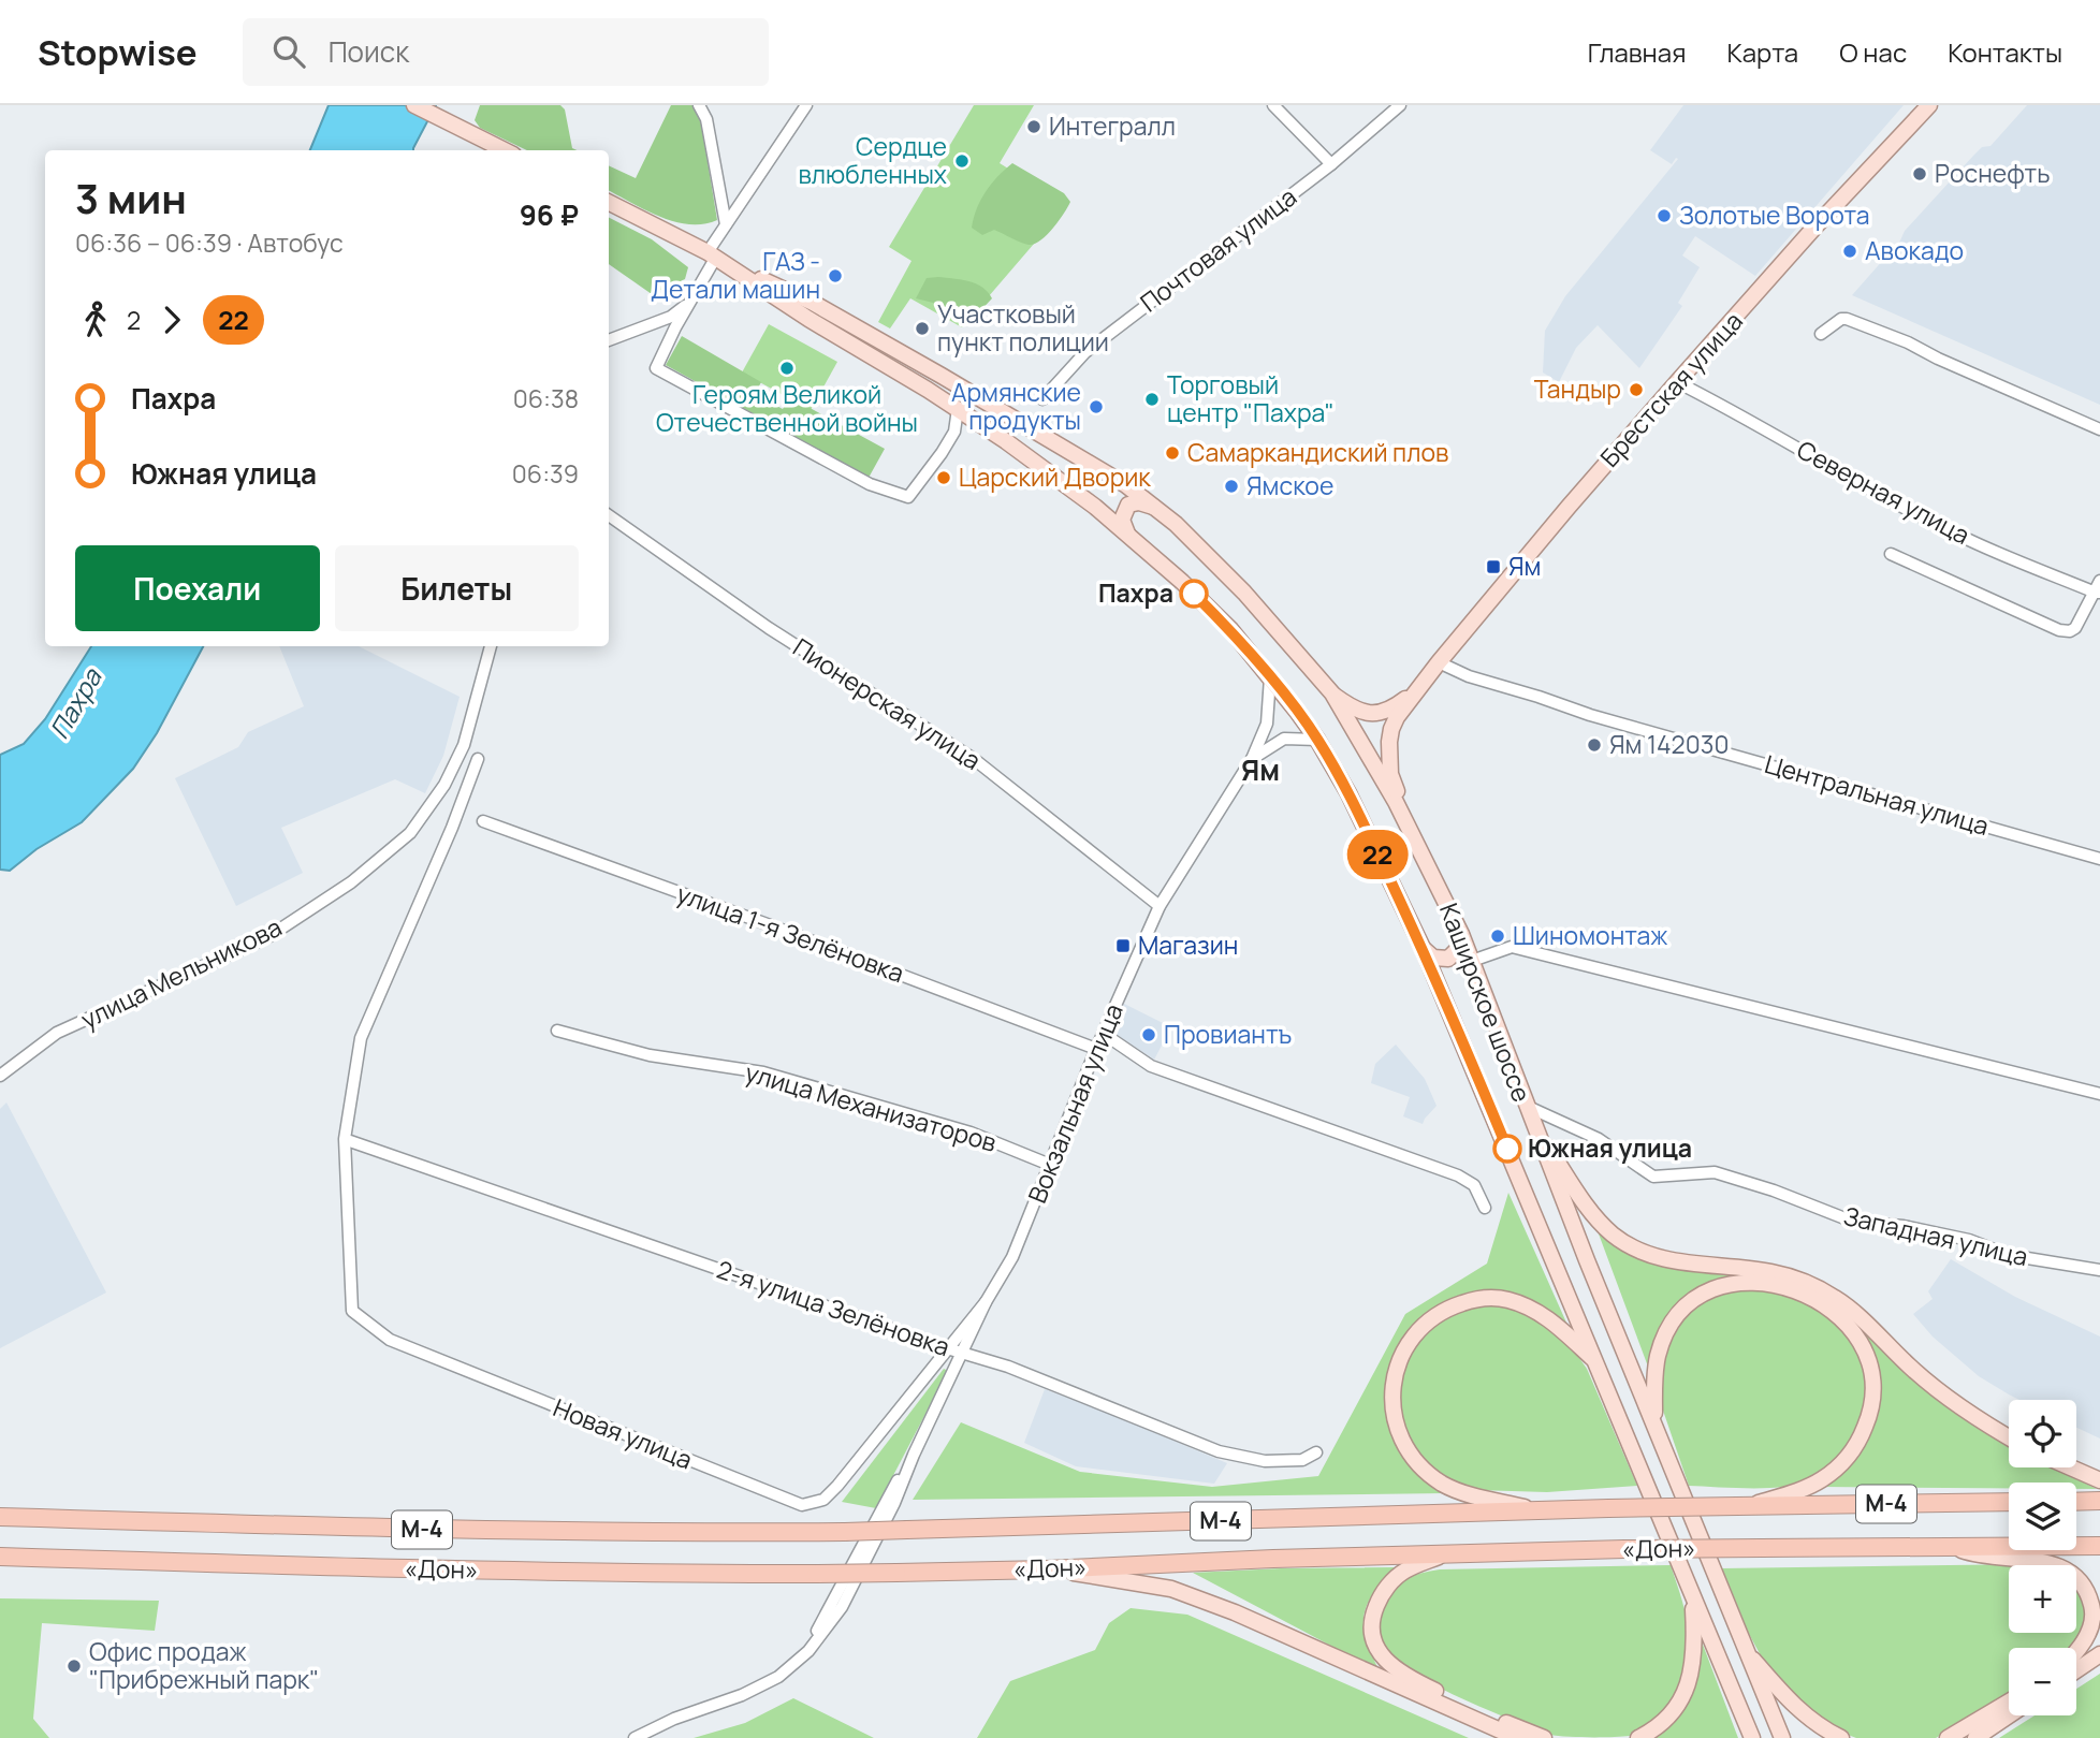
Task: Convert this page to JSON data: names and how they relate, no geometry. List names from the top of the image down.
{
  "streets": {
    "highway": ["М-4", "«Дон»"],
    "main road": ["Брестская улица", "Каширское шоссе"],
    "street": [
      "Почтовая улица",
      "Северная улица",
      "Пионерская улица",
      "Центральная улица",
      "улица 1-я Зелёновка",
      "улица Мельникова",
      "Вокзальная улица",
      "улица Механизаторов",
      "Западная улица",
      "2-я улица Зелёновка",
      "Новая улица"
    ]
  },
  "crossings": [
    ["Брестская улица", "Северная улица"],
    ["Брестская улица", "Центральная улица"],
    ["Брестская улица", "Каширское шоссе"],
    ["Пионерская улица", "Вокзальная улица"],
    ["улица 1-я Зелёновка", "Вокзальная улица"],
    ["Каширское шоссе", "Вокзальная улица"],
    ["Каширское шоссе", "Западная улица"],
    ["Вокзальная улица", "улица Механизаторов"],
    ["Вокзальная улица", "2-я улица Зелёновка"],
    ["Вокзальная улица", "Новая улица"],
    ["2-я улица Зелёновка", "Новая улица"]
  ],
  "districts": ["Ям"],
  "water": ["Пахра"],
  "places": {
    "other": [
      "Интегралл",
      "Сердце влюбленных",
      "Роснефть",
      "Золотые Ворота",
      "Авокадо",
      "ГАЗ - Детали машин",
      "Участковый пункт полиции",
      "Героям Великой Отечественной войны",
      "Тандыр",
      "Торговый центр \"Пахра\"",
      "Армянские продукты",
      "Самаркандиский плов",
      "Царский Дворик",
      "Ямское",
      "Пахра",
      "Ям 142030",
      "Шиномонтаж",
      "Провиантъ",
      "Южная улица",
      "Офис продаж \"Прибрежный парк\""
    ],
    "transit": ["Ям", "Магазин"]
  },
  "lines": ["bus line 22"],
  "page": {
    "header": "Stopwise",
    "search": "Поиск",
    "nav": [
      "Главная",
      "Карта",
      "О нас",
      "Контакты"
    ],
    "on_map": "22",
    "heading": ["3 мин", "06:36 – 06:39 · Автобус", "96 ₽"],
    "legs": ["2", "22"],
    "list": [
      {
        "name": "Пахра",
        "value": "06:38"
      },
      {
        "name": "Южная улица",
        "value": "06:39"
      }
    ],
    "buttons": ["Поехали", "Билеты"],
    "map_buttons": ["+", "−"]
  }
}
